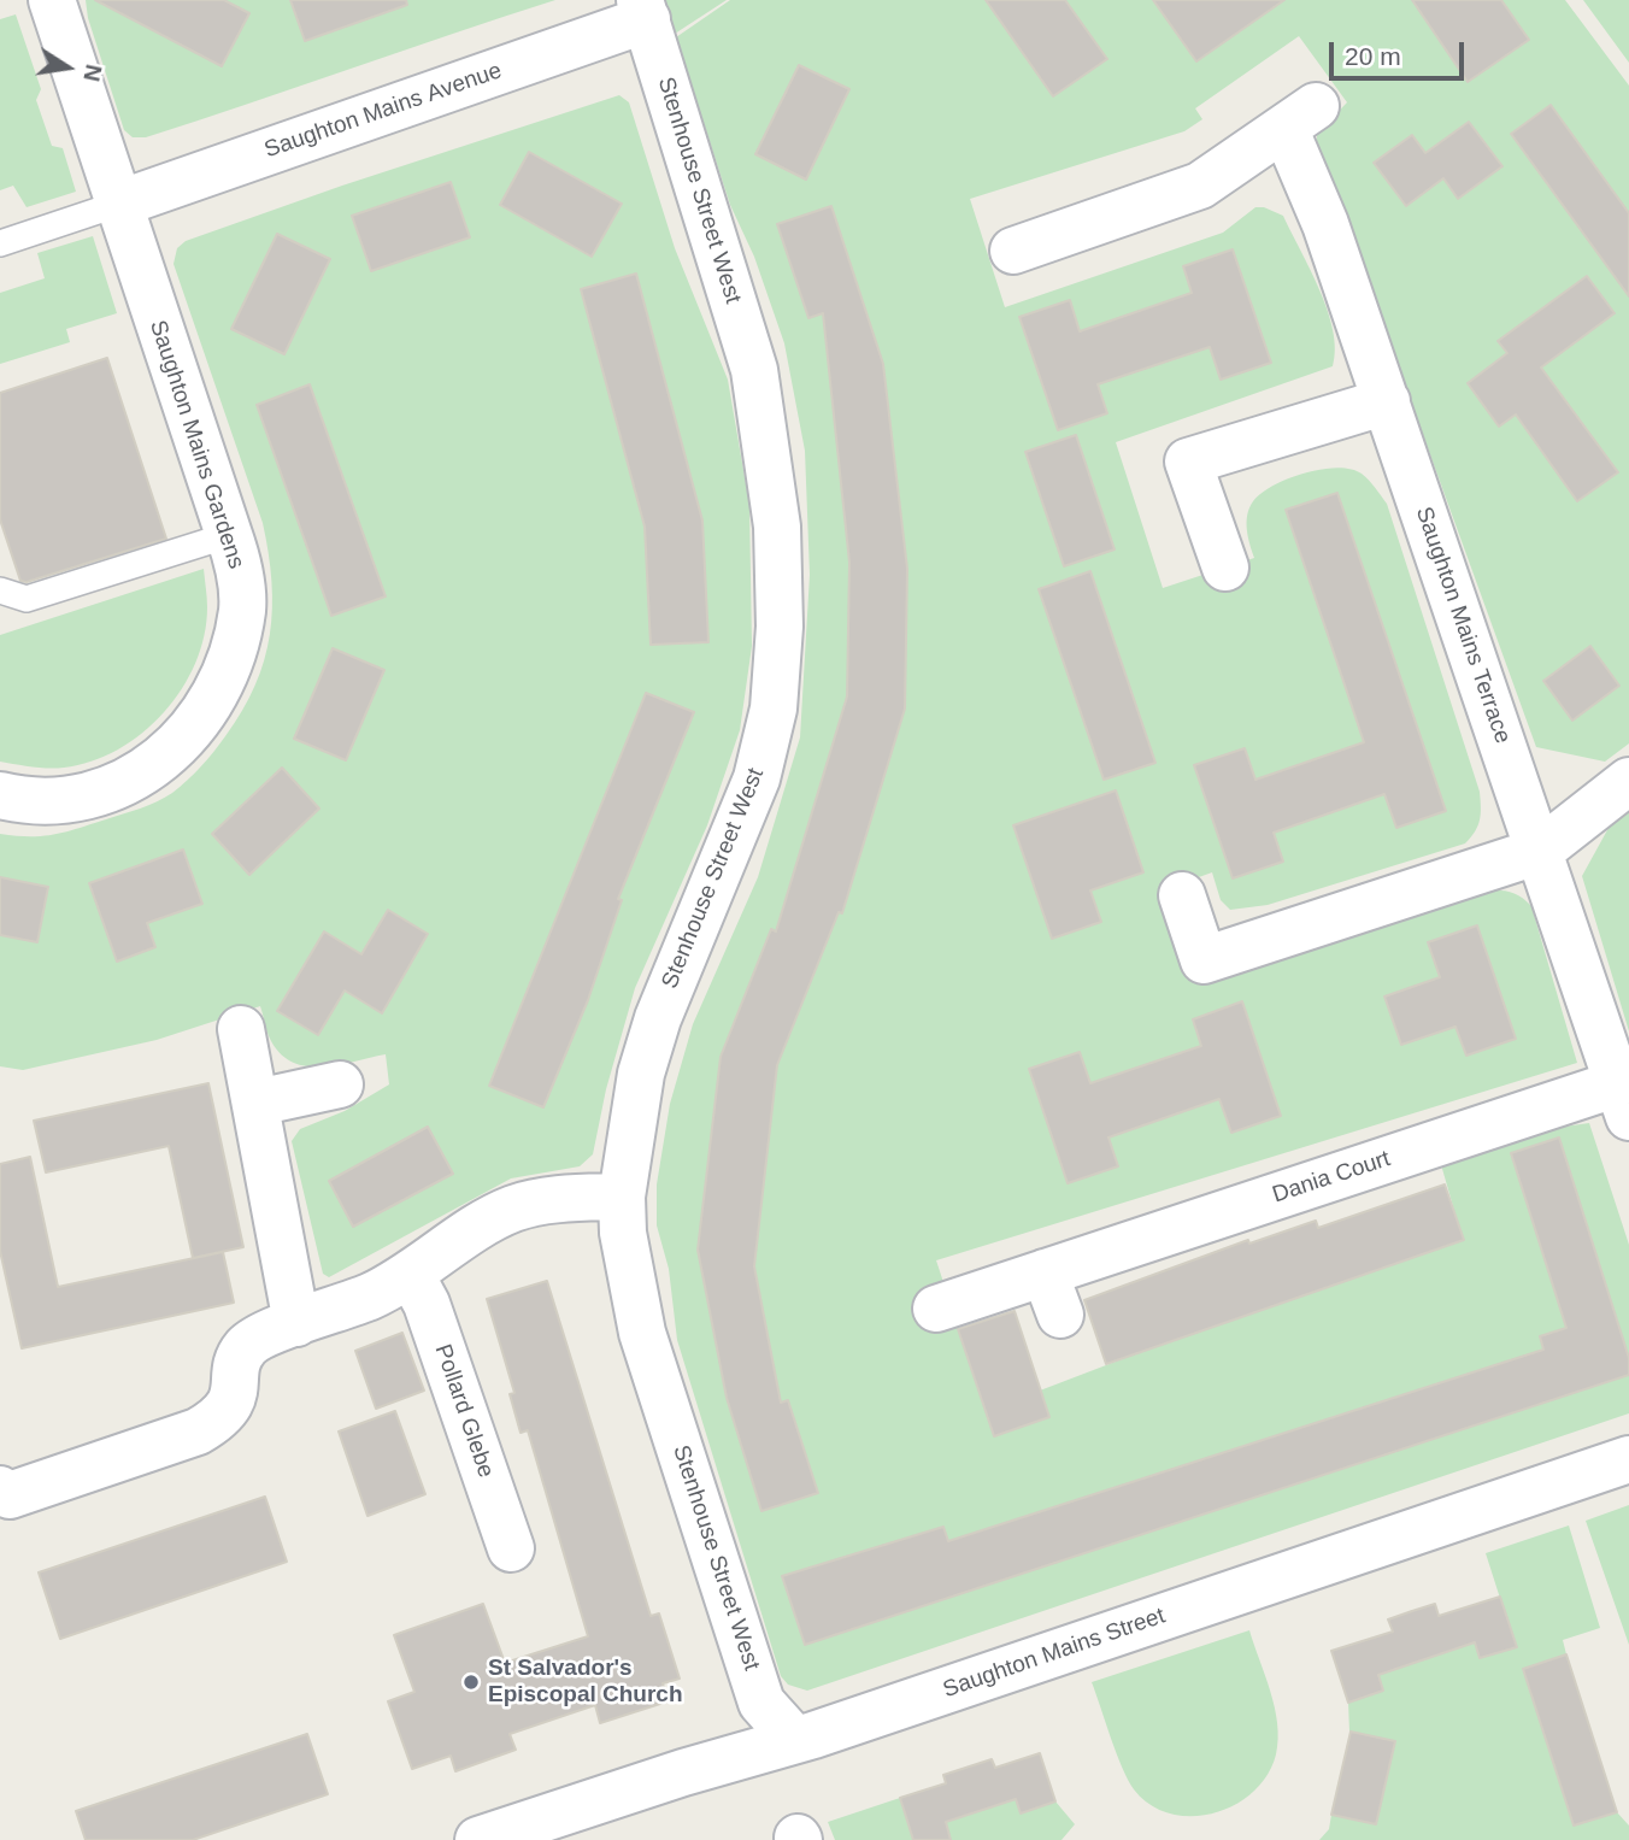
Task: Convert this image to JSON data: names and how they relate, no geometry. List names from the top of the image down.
{
  "streets": {
    "street": [
      "Saughton Mains Avenue",
      "Stenhouse Street West",
      "Saughton Mains Gardens",
      "Saughton Mains Terrace",
      "Dania Court",
      "Pollard Glebe",
      "Saughton Mains Street"
    ]
  },
  "crossings": [
    ["Saughton Mains Avenue", "Stenhouse Street West"],
    ["Saughton Mains Avenue", "Saughton Mains Gardens"],
    ["Stenhouse Street West", "Saughton Mains Street"],
    ["Saughton Mains Terrace", "Dania Court"]
  ],
  "places": ["St Salvador's Episcopal Church"],
  "scale_bar": "20 m",
  "north": "right"
}
